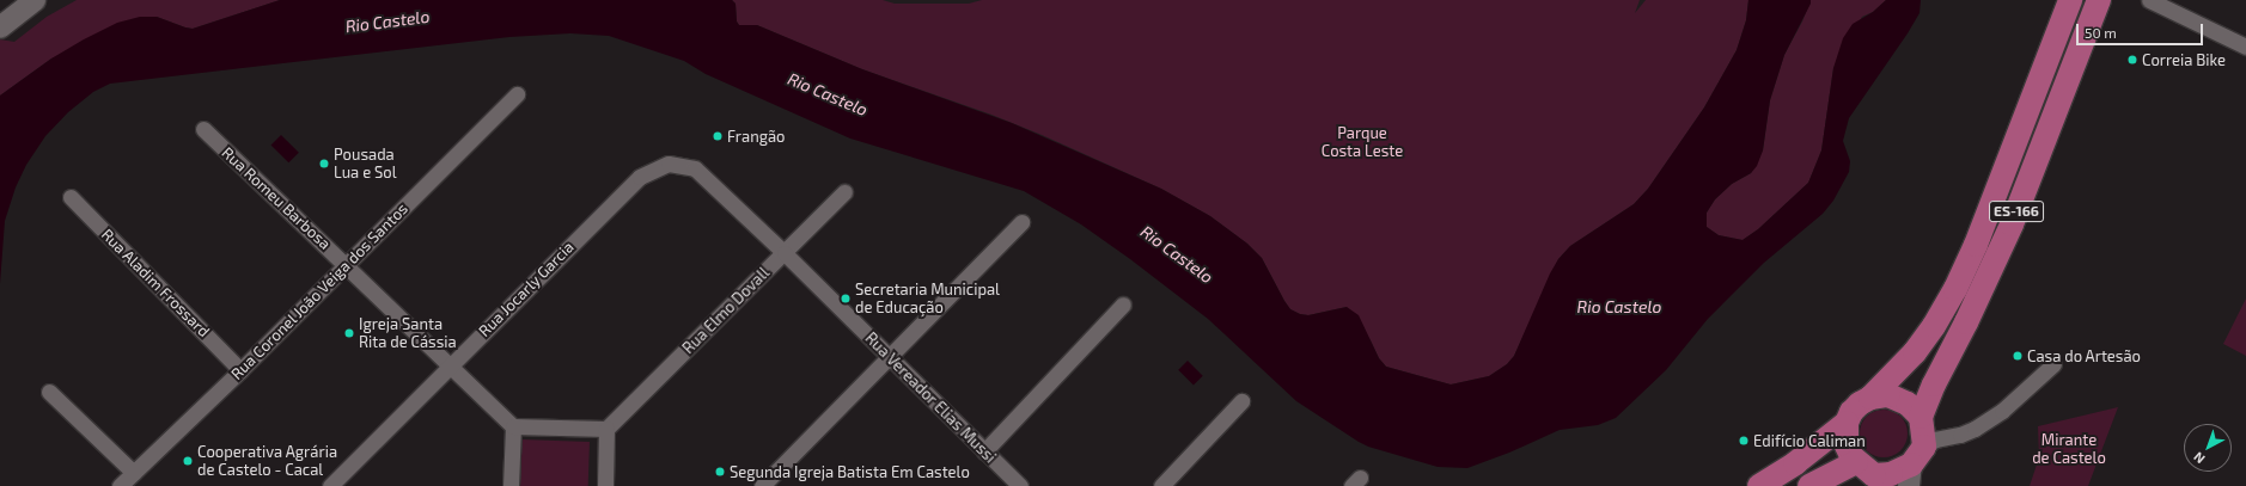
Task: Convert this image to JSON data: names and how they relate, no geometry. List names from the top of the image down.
{
  "streets": {
    "main road": ["ES-166"],
    "street": [
      "Rua Romeu Barbosa",
      "Rua Aladim Frossard",
      "Rua Jocarly Garcia",
      "Rua Coronel João Veiga dos Santos",
      "Rua Elmo Dovall",
      "Rua Vereador Elias Mussi"
    ]
  },
  "crossings": [
    ["Rua Romeu Barbosa", "Rua Jocarly Garcia"],
    ["Rua Romeu Barbosa", "Rua Coronel João Veiga dos Santos"],
    ["Rua Aladim Frossard", "Rua Coronel João Veiga dos Santos"],
    ["Rua Jocarly Garcia", "Rua Vereador Elias Mussi"],
    ["Rua Elmo Dovall", "Rua Vereador Elias Mussi"]
  ],
  "water": ["Rio Castelo"],
  "parks": ["Parque Costa Leste", "Mirante de Castelo"],
  "places": [
    "Correia Bike",
    "Frangão",
    "Pousada Lua e Sol",
    "Secretaria Municipal de Educação",
    "Igreja Santa Rita de Cássia",
    "Casa do Artesão",
    "Edifício Caliman",
    "Cooperativa Agrária de Castelo - Cacal",
    "Segunda Igreja Batista Em Castelo"
  ],
  "scale_bar": "50 m",
  "north": "bottom left"
}
